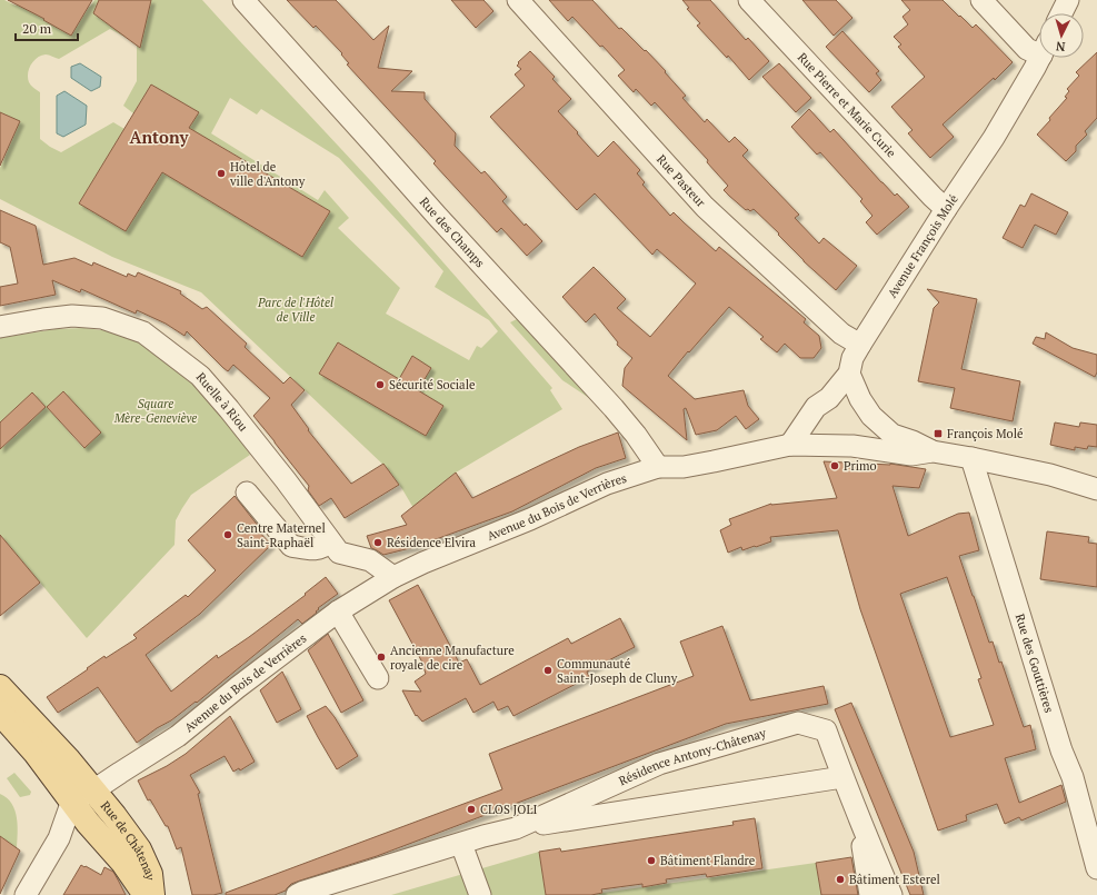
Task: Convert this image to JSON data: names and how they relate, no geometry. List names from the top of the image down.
{
  "streets": {
    "main road": ["Rue de Châtenay"],
    "street": [
      "Rue Pierre et Marie Curie",
      "Rue Pasteur",
      "Rue des Champs",
      "Avenue François Molé",
      "Ruelle à Riou",
      "Avenue du Bois de Verrières",
      "Rue des Gouttières",
      "Résidence Antony-Châtenay"
    ]
  },
  "crossings": [
    ["Rue Pierre et Marie Curie", "Avenue François Molé"],
    ["Rue Pasteur", "Avenue François Molé"],
    ["Rue des Champs", "Avenue du Bois de Verrières"],
    ["Avenue François Molé", "Avenue du Bois de Verrières"],
    ["Ruelle à Riou", "Avenue du Bois de Verrières"],
    ["Avenue du Bois de Verrières", "Rue des Gouttières"],
    ["Avenue du Bois de Verrières", "Rue de Châtenay"]
  ],
  "districts": ["Antony"],
  "parks": ["Parc de l'Hôtel de Ville", "Square Mère-Geneviève"],
  "places": {
    "other": [
      "Hôtel de ville d'Antony",
      "Sécurité Sociale",
      "Primo",
      "Centre Maternel Saint-Raphaël",
      "Résidence Elvira",
      "Ancienne Manufacture royale de cire",
      "Communauté Saint-Joseph de Cluny",
      "CLOS JOLI",
      "Bâtiment Flandre",
      "Bâtiment Esterel"
    ],
    "transit": ["François Molé"]
  },
  "scale_bar": "20 m",
  "north": "bottom"
}
